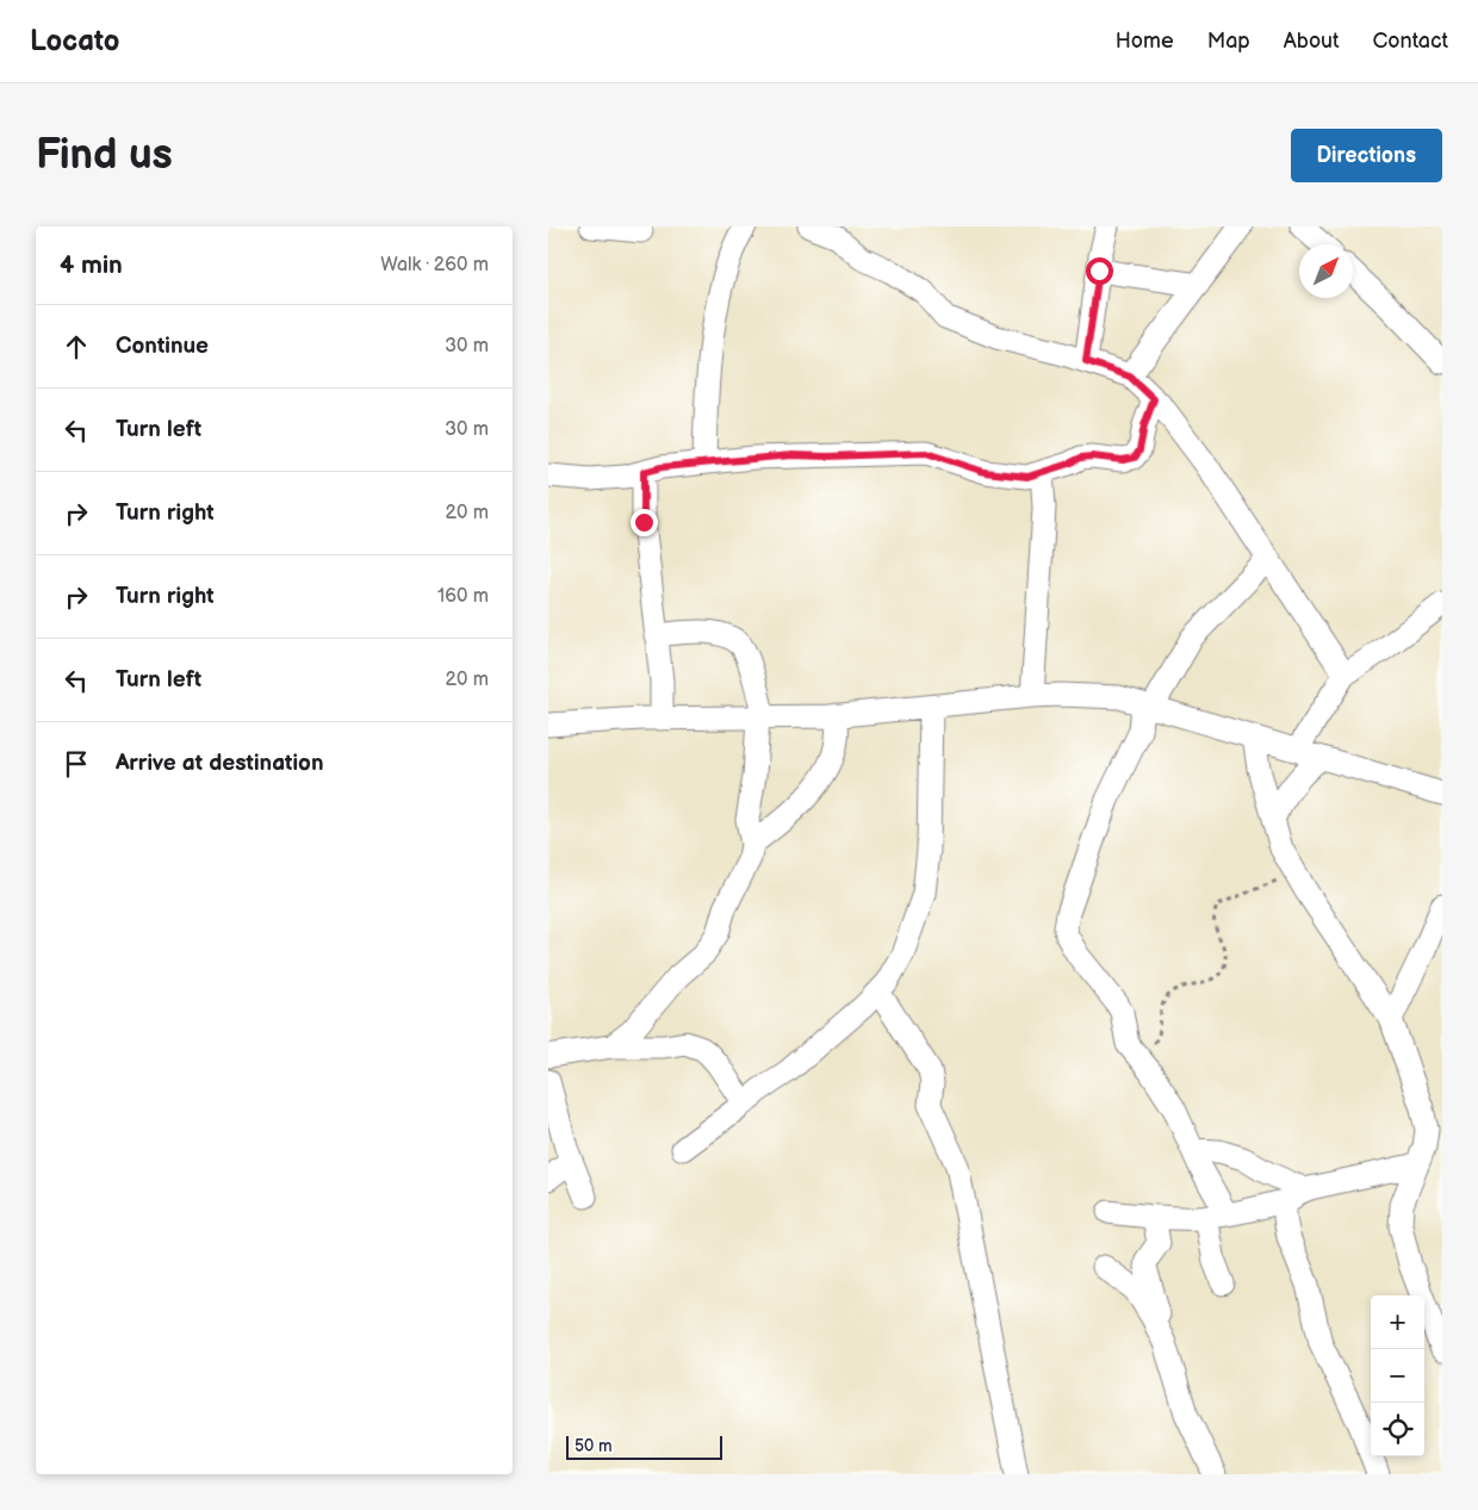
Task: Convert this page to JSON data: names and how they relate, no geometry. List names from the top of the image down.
{
  "scale_bar": "50 m",
  "north": "top right",
  "page": {
    "header": "Locato",
    "nav": [
      "Home",
      "Map",
      "About",
      "Contact"
    ],
    "buttons": "Directions",
    "title": "Find us",
    "heading": ["4 min", "Walk · 260 m"],
    "list": [
      ["Continue", "30 m"],
      ["Turn left", "30 m"],
      ["Turn right", "20 m"],
      ["Turn right", "160 m"],
      ["Turn left", "20 m"],
      "Arrive at destination"
    ],
    "map_buttons": ["+", "−"],
    "scale": "50 m"
  }
}
